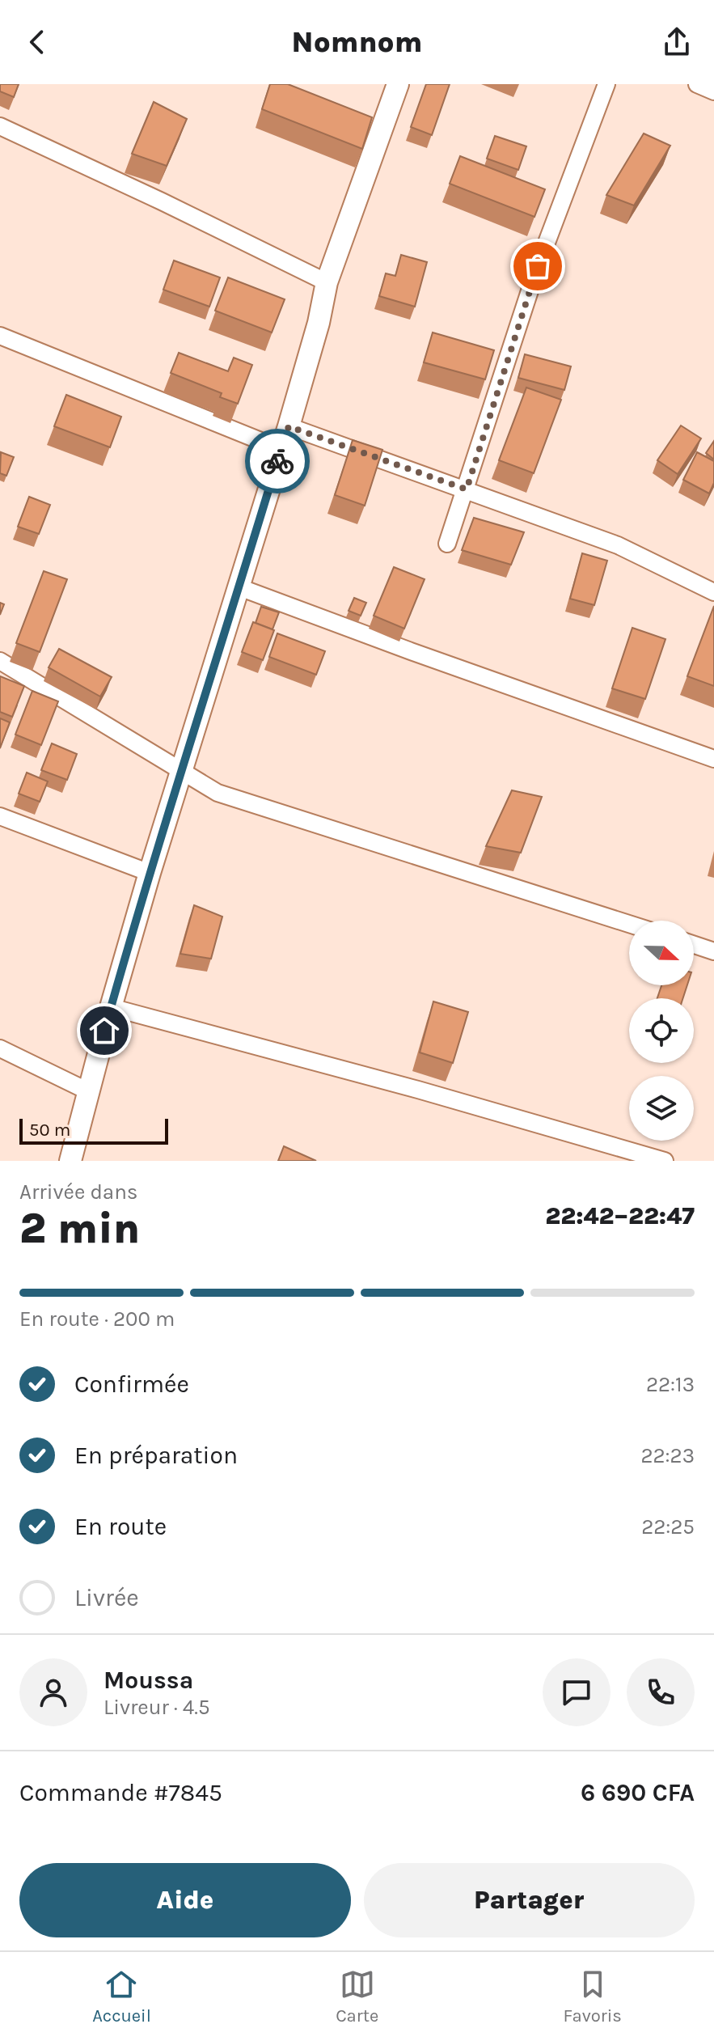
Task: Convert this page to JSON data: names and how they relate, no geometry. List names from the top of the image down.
{
  "scale_bar": "50 m",
  "north": "right",
  "page": {
    "header": "Nomnom",
    "scale": "50 m",
    "heading": ["2 min", "Arrivée dans", "22:42–22:47"],
    "panel": [
      "Moussa",
      "Livreur · 4.5",
      "Commande #7845",
      "6 690 CFA"
    ],
    "bar": "En route · 200 m",
    "list": [
      ["Confirmée", "22:13"],
      ["En préparation", "22:23"],
      ["En route", "22:25"],
      "Livrée"
    ],
    "buttons": ["Aide", "Partager"],
    "tabs": ["Accueil", "Carte", "Favoris"]
  }
}
